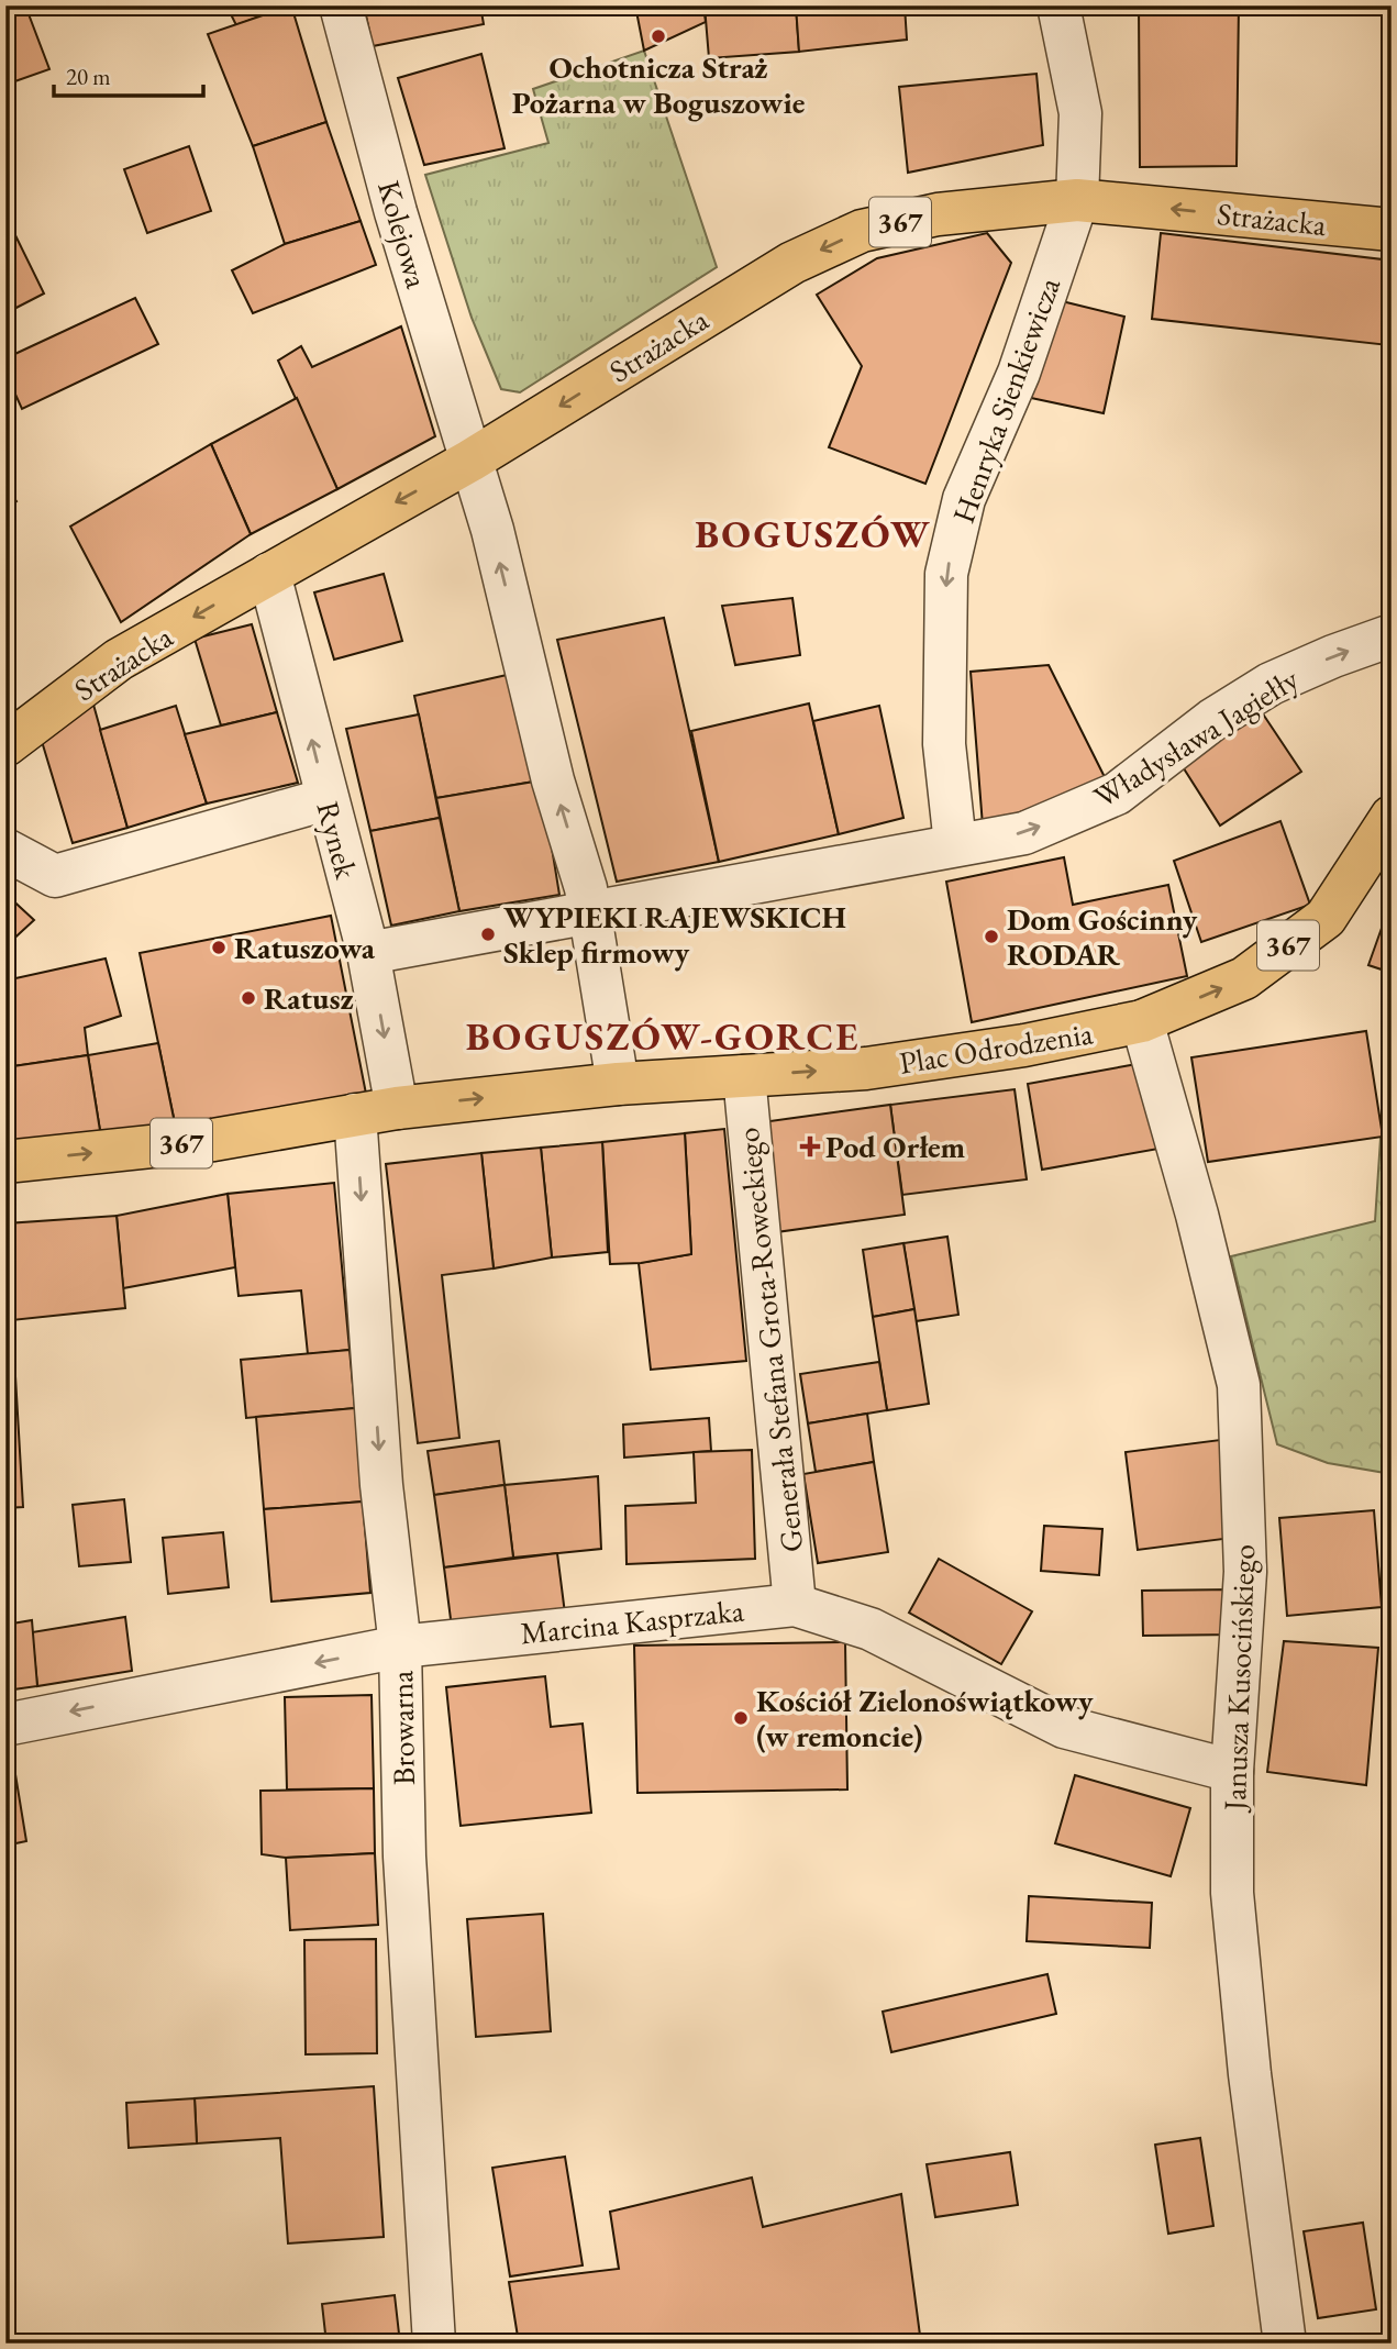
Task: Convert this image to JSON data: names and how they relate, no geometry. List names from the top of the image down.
{
  "streets": {
    "main road": ["Strażacka", "367", "Plac Odrodzenia"],
    "street": [
      "Kolejowa",
      "Henryka Sienkiewicza",
      "Władysława Jagiełły",
      "Rynek",
      "Generała Stefana Grota-Roweckiego",
      "Marcina Kasprzaka",
      "Janusza Kusocińskiego",
      "Browarna"
    ]
  },
  "crossings": [
    ["Strażacka", "Kolejowa"],
    ["Strażacka", "Henryka Sienkiewicza"],
    ["Strażacka", "Rynek"],
    ["367", "Plac Odrodzenia"],
    ["367", "Janusza Kusocińskiego"],
    ["367", "Browarna"],
    ["Kolejowa", "Władysława Jagiełły"],
    ["Henryka Sienkiewicza", "Władysława Jagiełły"],
    ["Władysława Jagiełły", "Rynek"],
    ["Rynek", "Plac Odrodzenia"],
    ["Plac Odrodzenia", "Generała Stefana Grota-Roweckiego"],
    ["Plac Odrodzenia", "Janusza Kusocińskiego"],
    ["Plac Odrodzenia", "Browarna"],
    ["Generała Stefana Grota-Roweckiego", "Marcina Kasprzaka"],
    ["Marcina Kasprzaka", "Janusza Kusocińskiego"],
    ["Marcina Kasprzaka", "Browarna"]
  ],
  "one_way": [
    "Strażacka",
    "Kolejowa",
    "Henryka Sienkiewicza",
    "Władysława Jagiełły",
    "Plac Odrodzenia",
    "Browarna"
  ],
  "districts": ["BOGUSZÓW", "BOGUSZÓW-GORCE"],
  "places": {
    "other": [
      "Ochotnicza Straż Pożarna w Boguszowie",
      "WYPIEKI RAJEWSKICH Sklep firmowy",
      "Dom Gościnny RODAR",
      "Ratuszowa",
      "Ratusz",
      "Kościół Zielonoświątkowy (w remoncie)"
    ],
    "health": ["Pod Orłem"]
  },
  "scale_bar": "20 m"
}
